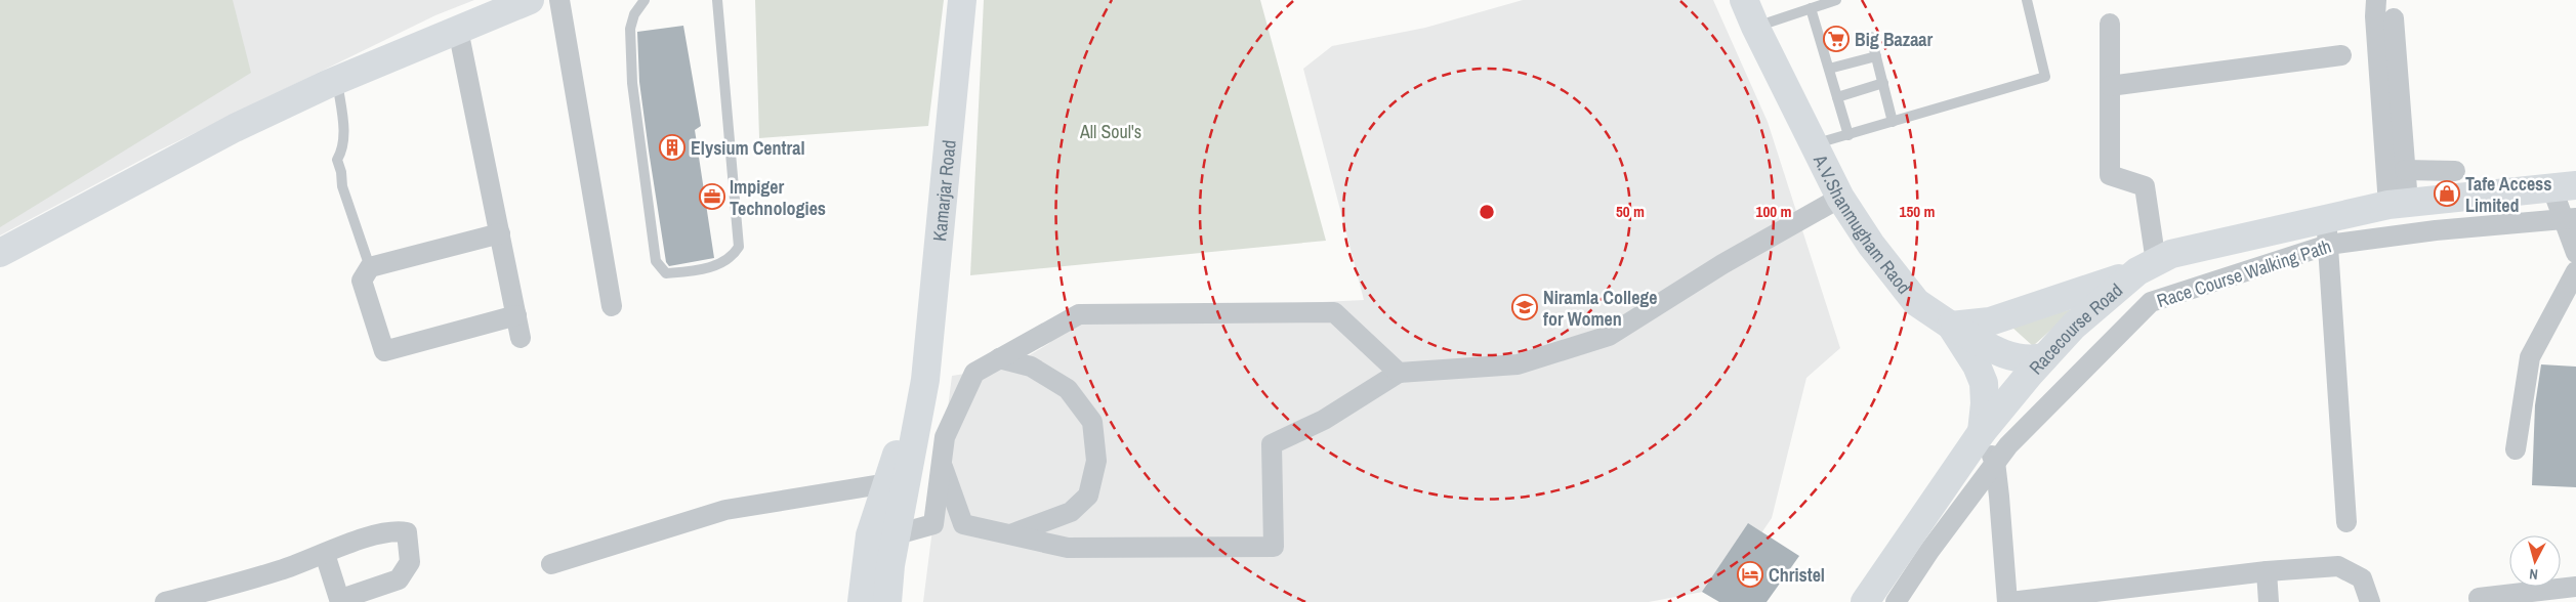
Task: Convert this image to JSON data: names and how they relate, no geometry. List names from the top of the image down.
{
  "streets": {
    "street": [
      "Kamarjar Road",
      "A.V.Shanmugham Raod",
      "Race Course Walking Path",
      "Racecourse Road"
    ]
  },
  "crossings": [
    ["A.V.Shanmugham Raod", "Racecourse Road"],
    ["Race Course Walking Path", "Racecourse Road"]
  ],
  "parks": ["All Soul's"],
  "places": {
    "supermarket": ["Big Bazaar"],
    "building": ["Elysium Central"],
    "shop": ["Tafe Access Limited"],
    "office": ["Impiger Technologies"],
    "school or university": ["Niramla College for Women"],
    "hotel": ["Christel"]
  },
  "north": "bottom",
  "rings": ["50 m", "100 m", "150 m"]
}
